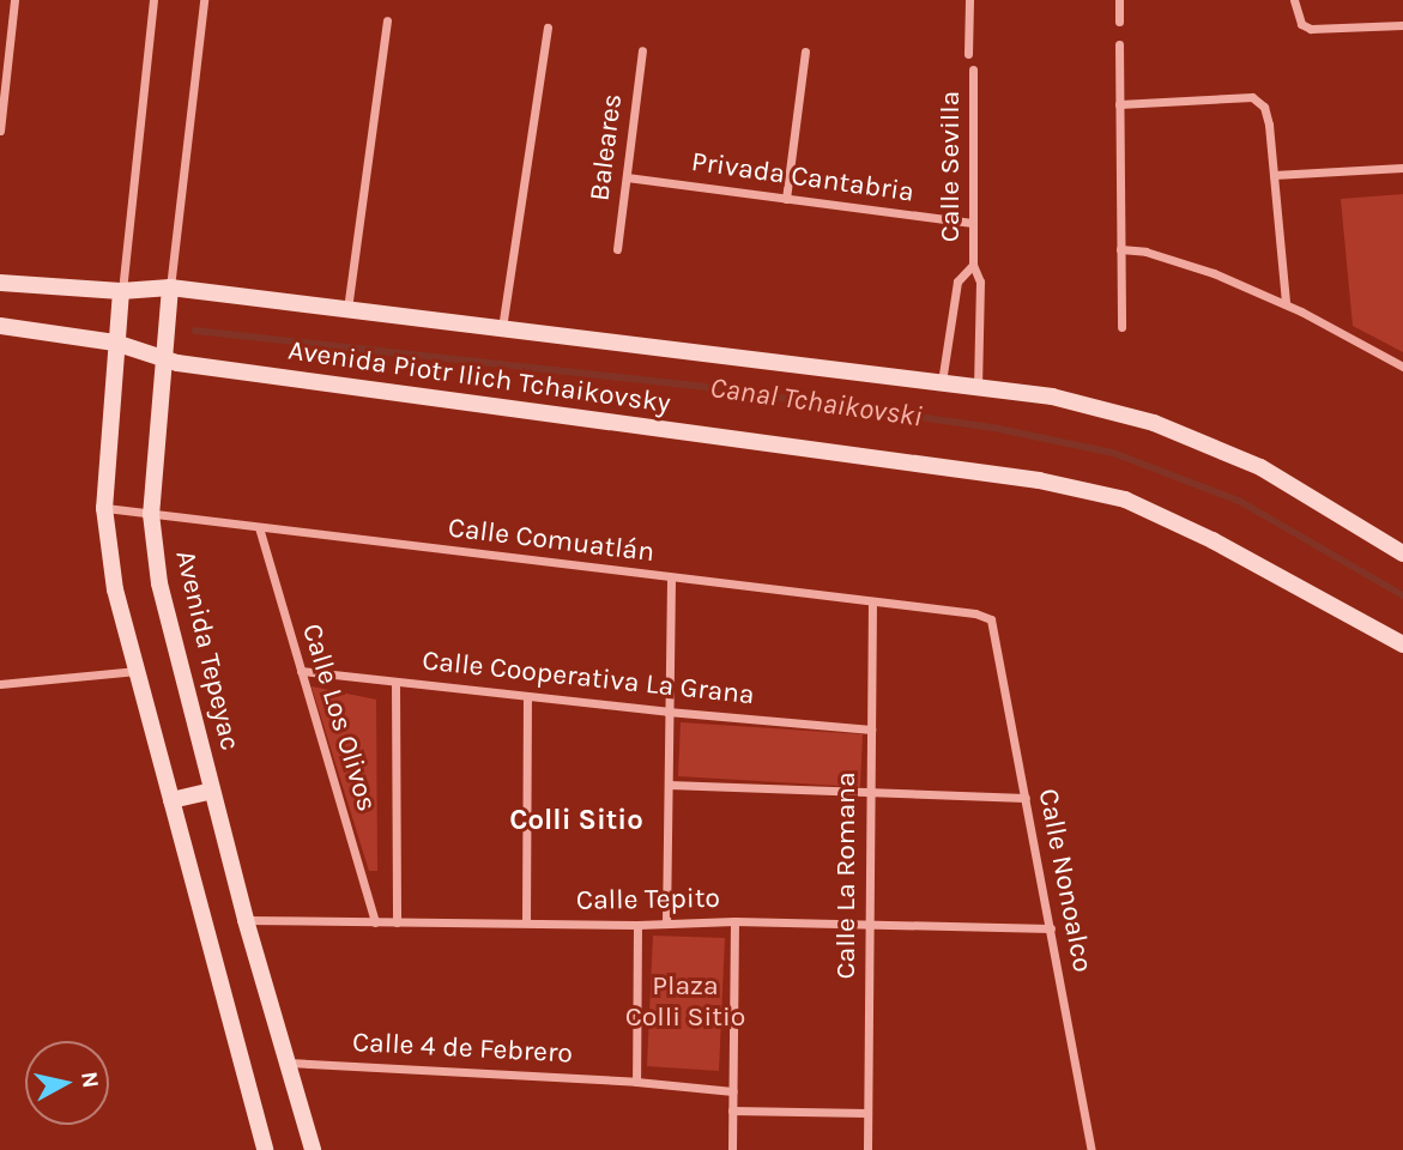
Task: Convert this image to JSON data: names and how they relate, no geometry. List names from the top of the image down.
{
  "streets": {
    "street": [
      "Baleares",
      "Calle Sevilla",
      "Privada Cantabria",
      "Avenida Piotr Ilich Tchaikovsky",
      "Calle Comuatlán",
      "Avenida Tepeyac",
      "Calle Cooperativa La Grana",
      "Calle Los Olivos",
      "Calle La Romana",
      "Calle Nonoalco",
      "Calle Tepito",
      "Calle 4 de Febrero"
    ]
  },
  "crossings": [
    ["Baleares", "Privada Cantabria"],
    ["Calle Sevilla", "Privada Cantabria"],
    ["Calle Sevilla", "Avenida Piotr Ilich Tchaikovsky"],
    ["Avenida Piotr Ilich Tchaikovsky", "Avenida Tepeyac"],
    ["Calle Comuatlán", "Avenida Tepeyac"],
    ["Calle Comuatlán", "Calle Los Olivos"],
    ["Calle Comuatlán", "Calle La Romana"],
    ["Calle Comuatlán", "Calle Nonoalco"],
    ["Avenida Tepeyac", "Calle Tepito"],
    ["Avenida Tepeyac", "Calle 4 de Febrero"],
    ["Calle Cooperativa La Grana", "Calle Los Olivos"],
    ["Calle Cooperativa La Grana", "Calle La Romana"],
    ["Calle Los Olivos", "Calle Tepito"],
    ["Calle La Romana", "Calle Tepito"],
    ["Calle Nonoalco", "Calle Tepito"]
  ],
  "districts": ["Colli Sitio"],
  "water": ["Canal Tchaikovski"],
  "parks": ["Plaza Colli Sitio"],
  "north": "right"
}
